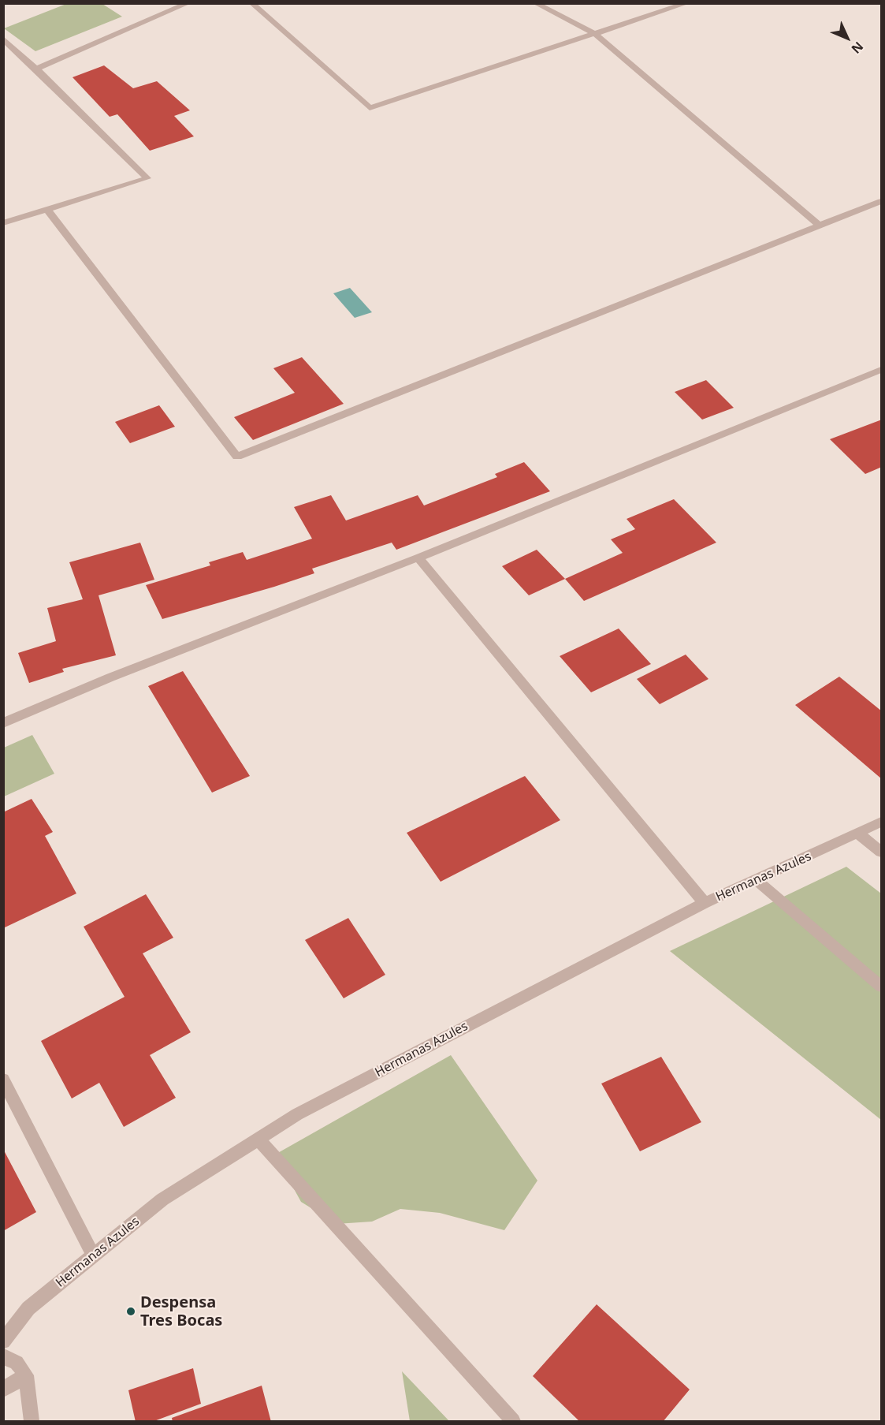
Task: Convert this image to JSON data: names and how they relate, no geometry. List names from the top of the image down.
{
  "streets": {
    "street": ["Hermanas Azules"]
  },
  "places": ["Despensa Tres Bocas"],
  "north": "bottom right"
}
